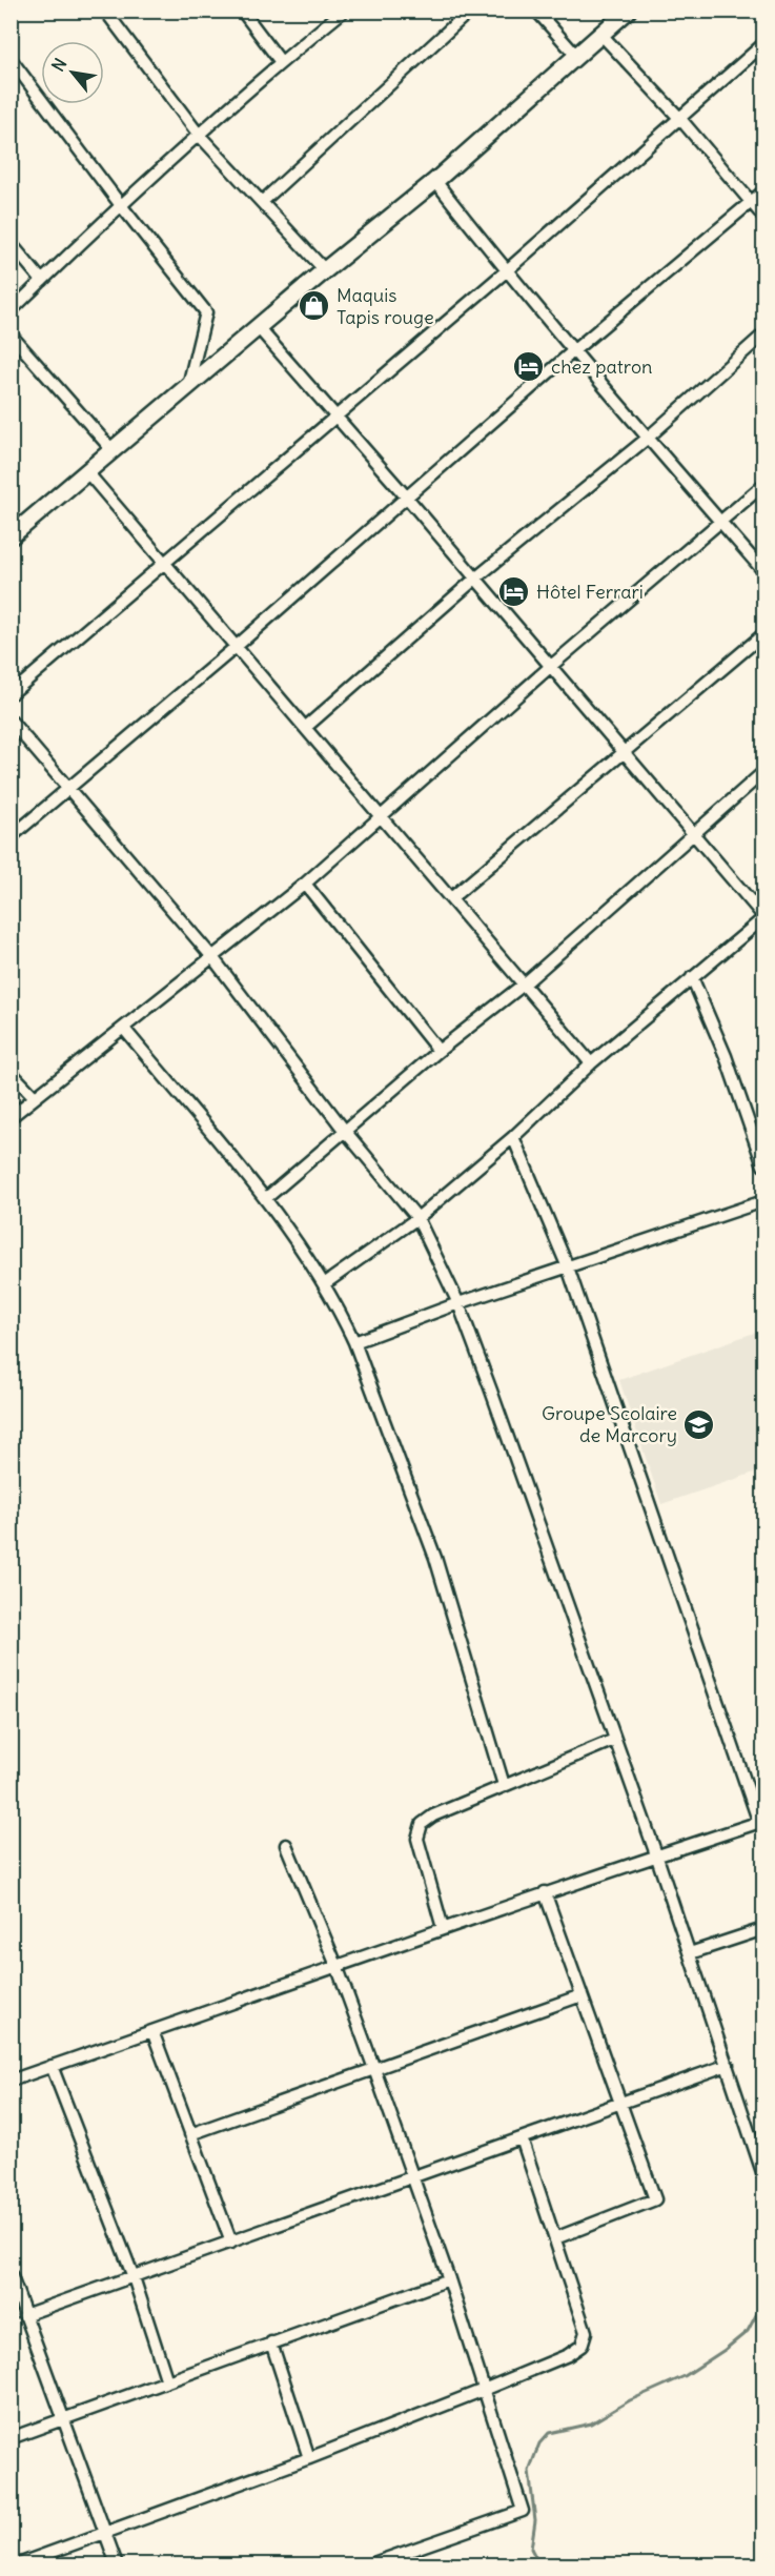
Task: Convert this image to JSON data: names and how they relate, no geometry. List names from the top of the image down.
{
  "places": {
    "shop": ["Maquis Tapis rouge"],
    "hotel": ["chez patron", "Hôtel Ferrari"],
    "school or university": ["Groupe Scolaire de Marcory"]
  },
  "north": "top left"
}
